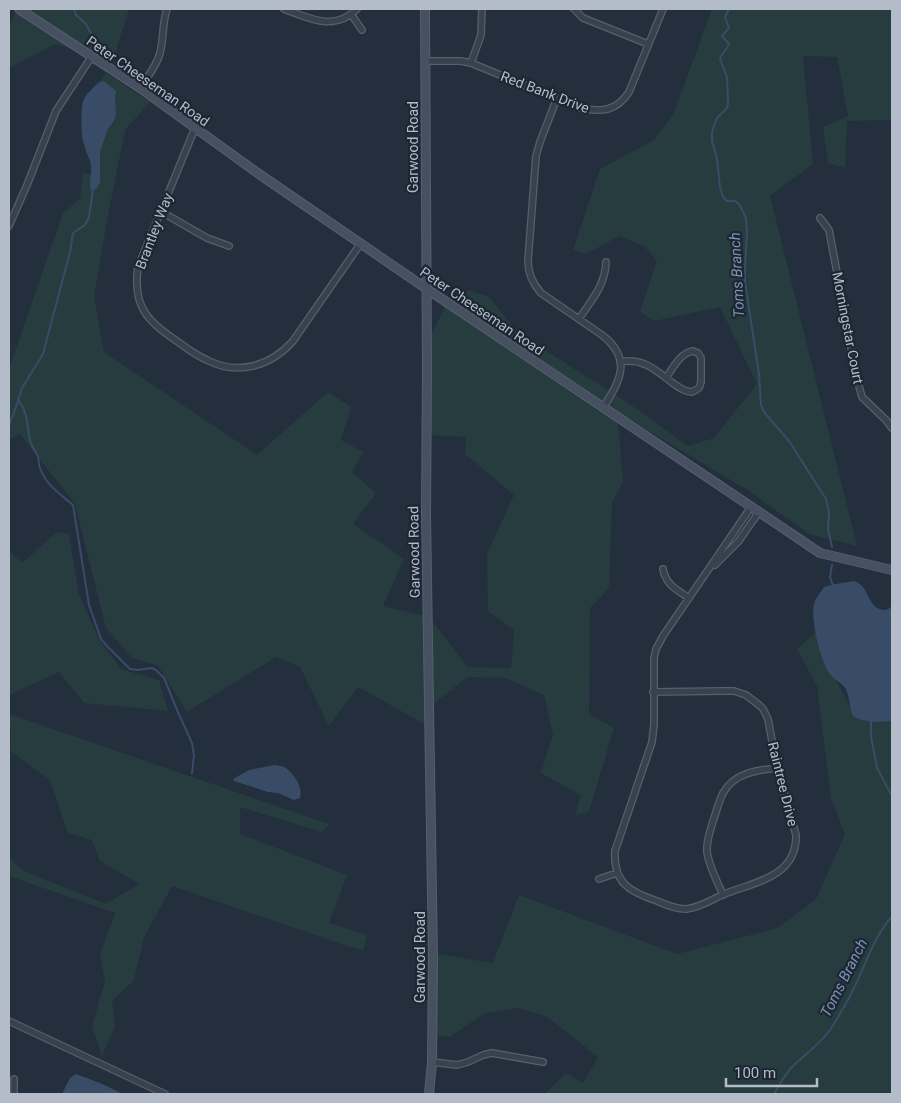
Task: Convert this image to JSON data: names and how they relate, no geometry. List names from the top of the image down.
{
  "streets": {
    "street": [
      "Peter Cheeseman Road",
      "Red Bank Drive",
      "Garwood Road",
      "Brantley Way",
      "Morningstar Court",
      "Raintree Drive"
    ]
  },
  "crossings": [
    ["Peter Cheeseman Road", "Garwood Road"],
    ["Peter Cheeseman Road", "Brantley Way"],
    ["Red Bank Drive", "Garwood Road"]
  ],
  "water": ["Toms Branch"],
  "scale_bar": "100 m"
}
